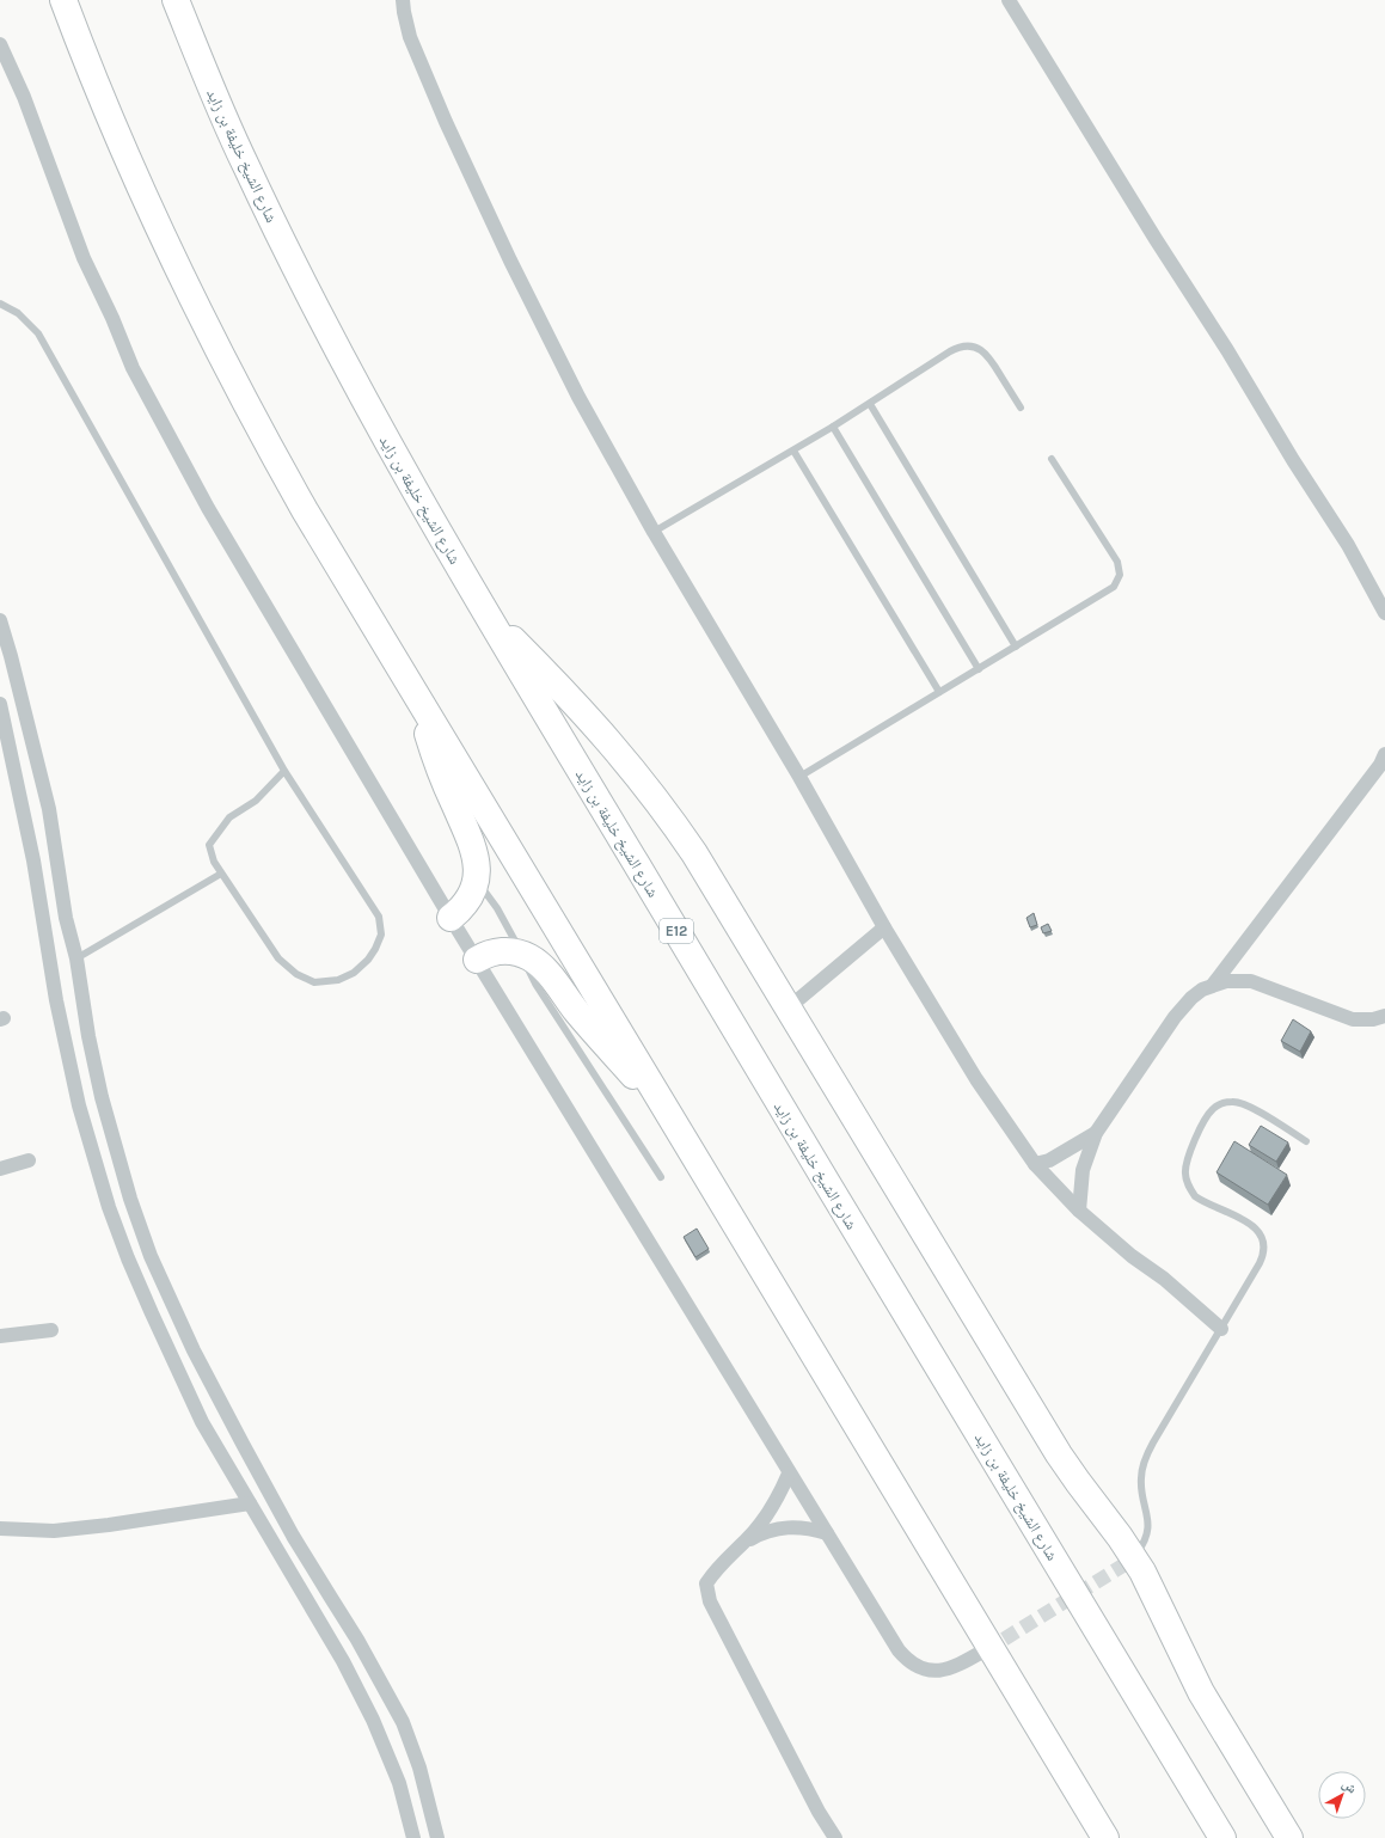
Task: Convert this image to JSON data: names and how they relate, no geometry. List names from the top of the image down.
{
  "streets": {
    "highway": ["شارع الشيخ خليفة بن زايد", "E12"]
  },
  "north": "top right"
}
